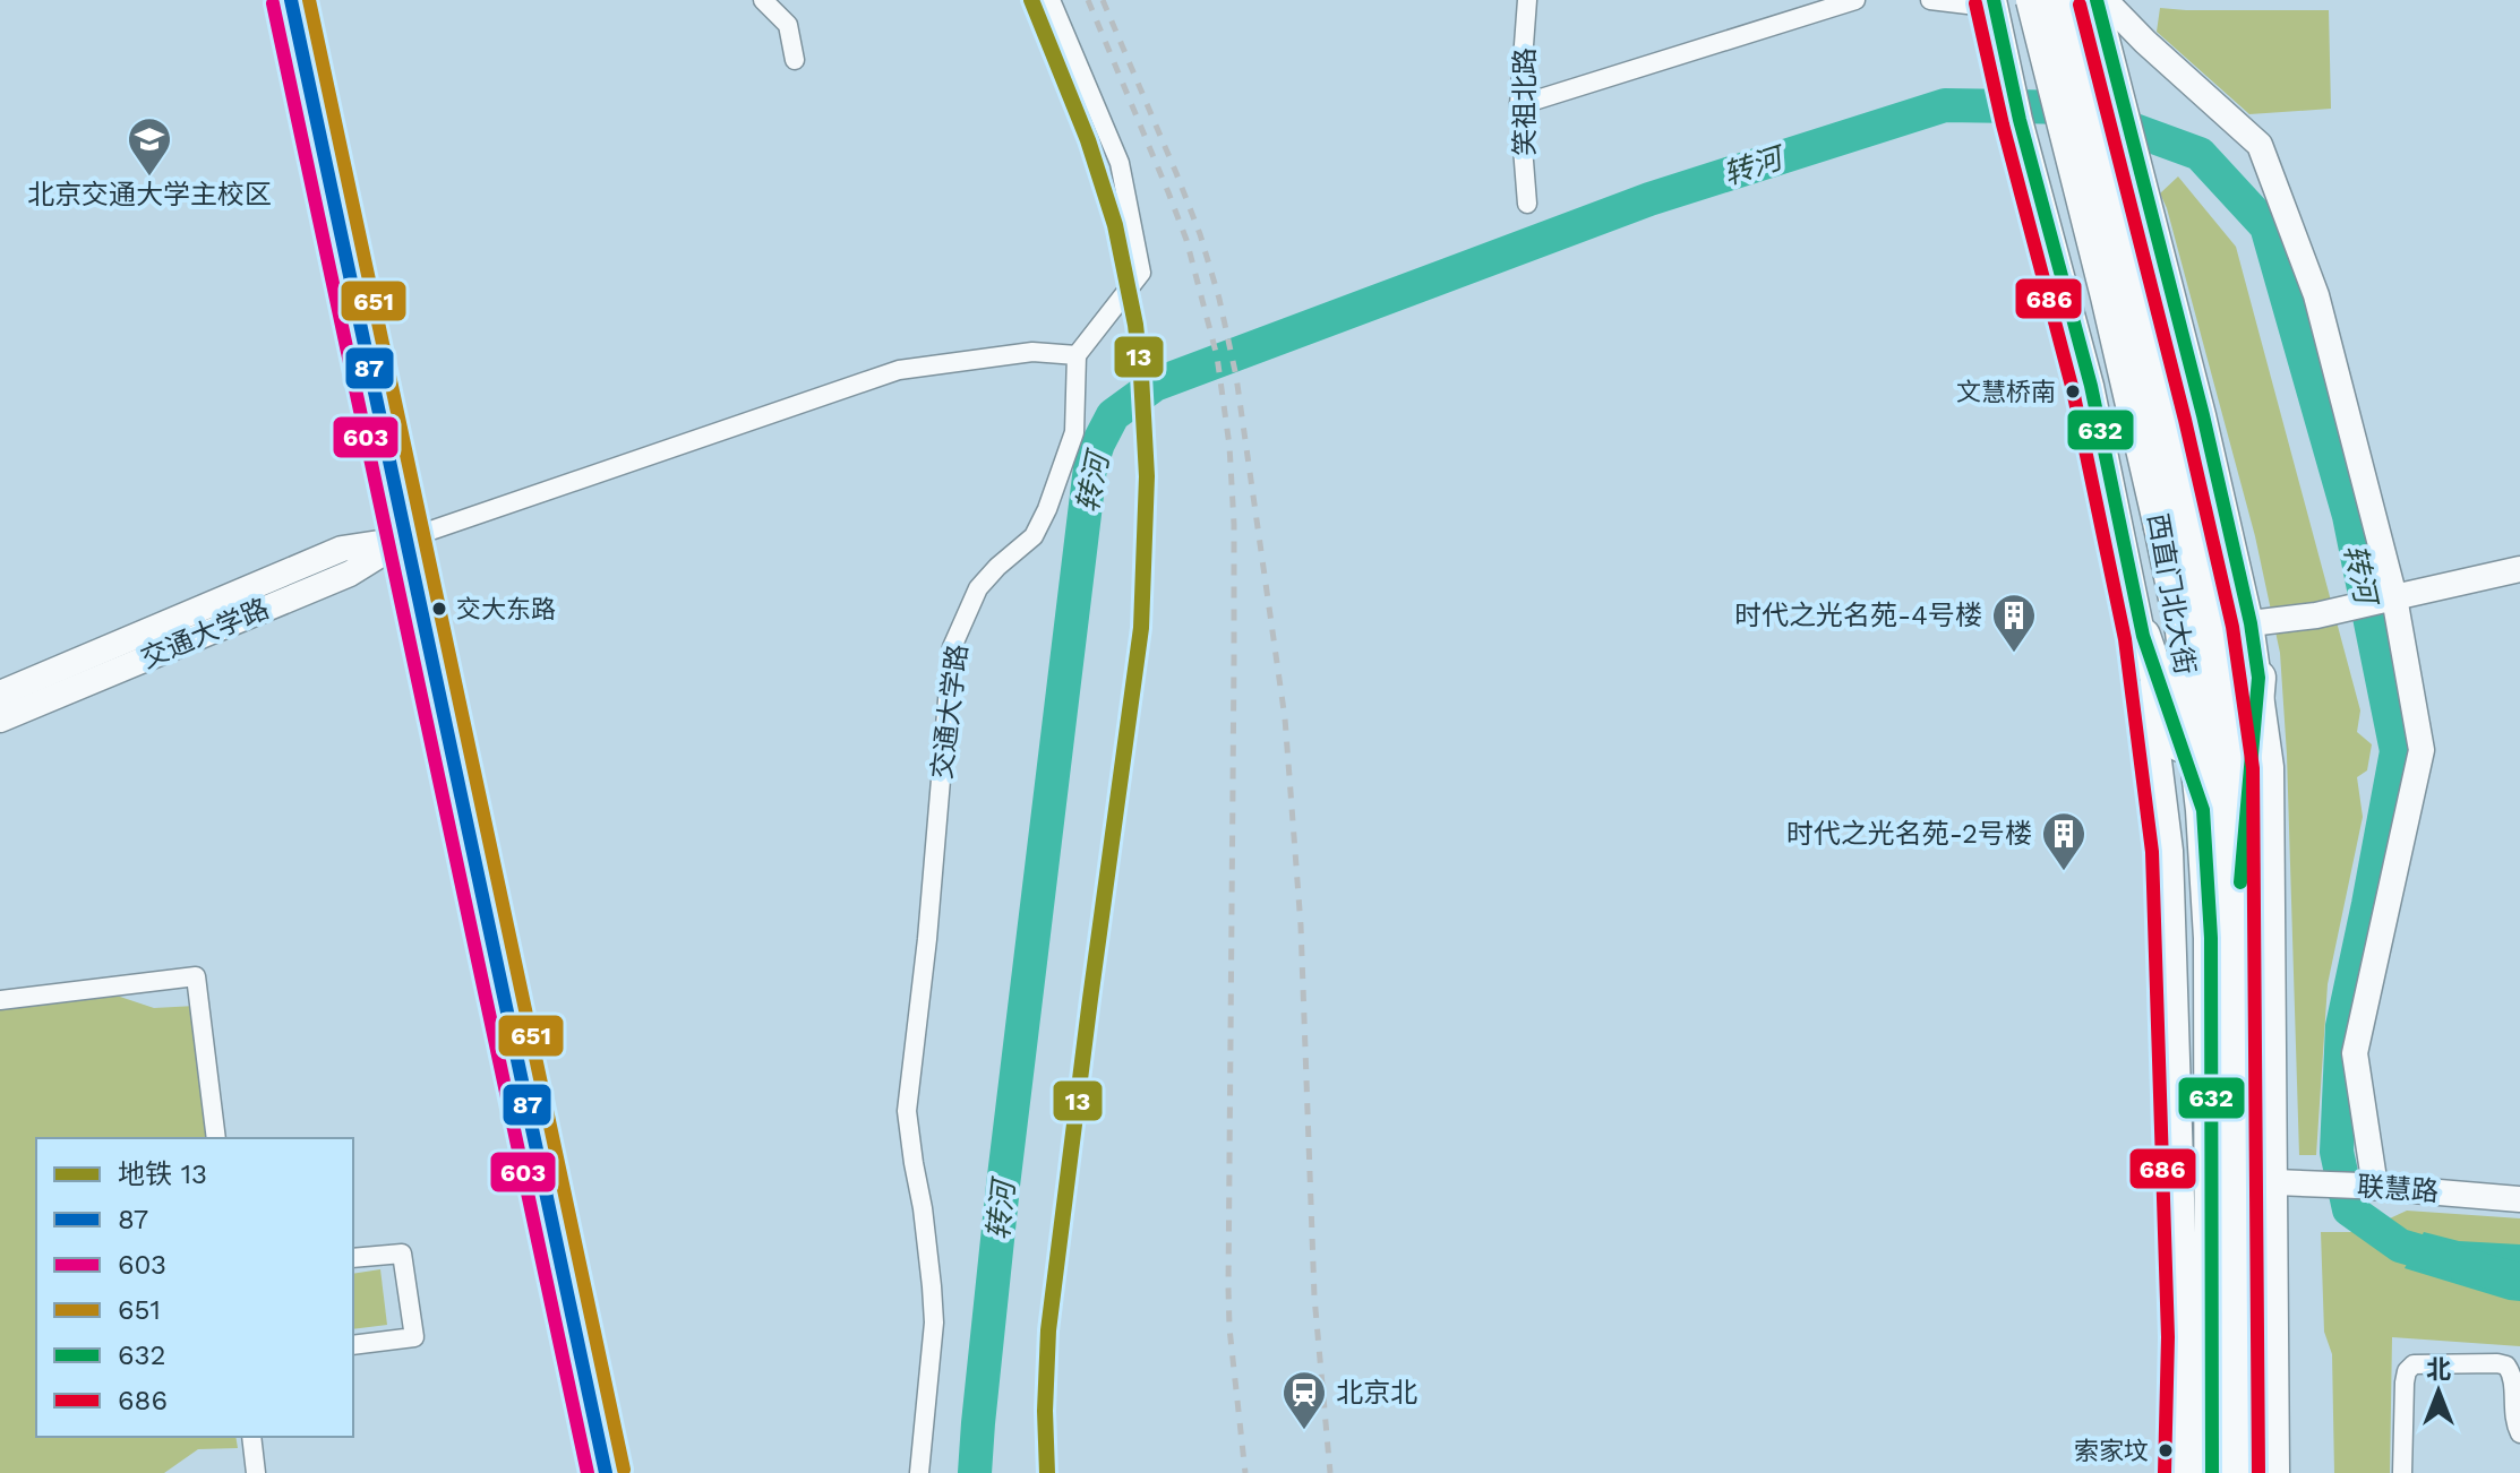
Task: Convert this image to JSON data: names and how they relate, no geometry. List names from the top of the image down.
{
  "streets": {
    "highway": ["西直门北大街"],
    "street": ["笑祖北路", "交通大学路", "联慧路"]
  },
  "water": ["转河"],
  "places": {
    "school or university": ["北京交通大学主校区"],
    "other": ["文慧桥南", "交大东路", "索家坟"],
    "building": ["时代之光名苑-4号楼", "时代之光名苑-2号楼"],
    "station": ["北京北"]
  },
  "lines": [
    "metro line 13",
    "transit line 87",
    "transit line 651",
    "transit line 632",
    "transit line 603",
    "transit line 686"
  ],
  "legend": [
    "地铁 13",
    "87",
    "603",
    "651",
    "632",
    "686"
  ],
  "north": "top"
}
